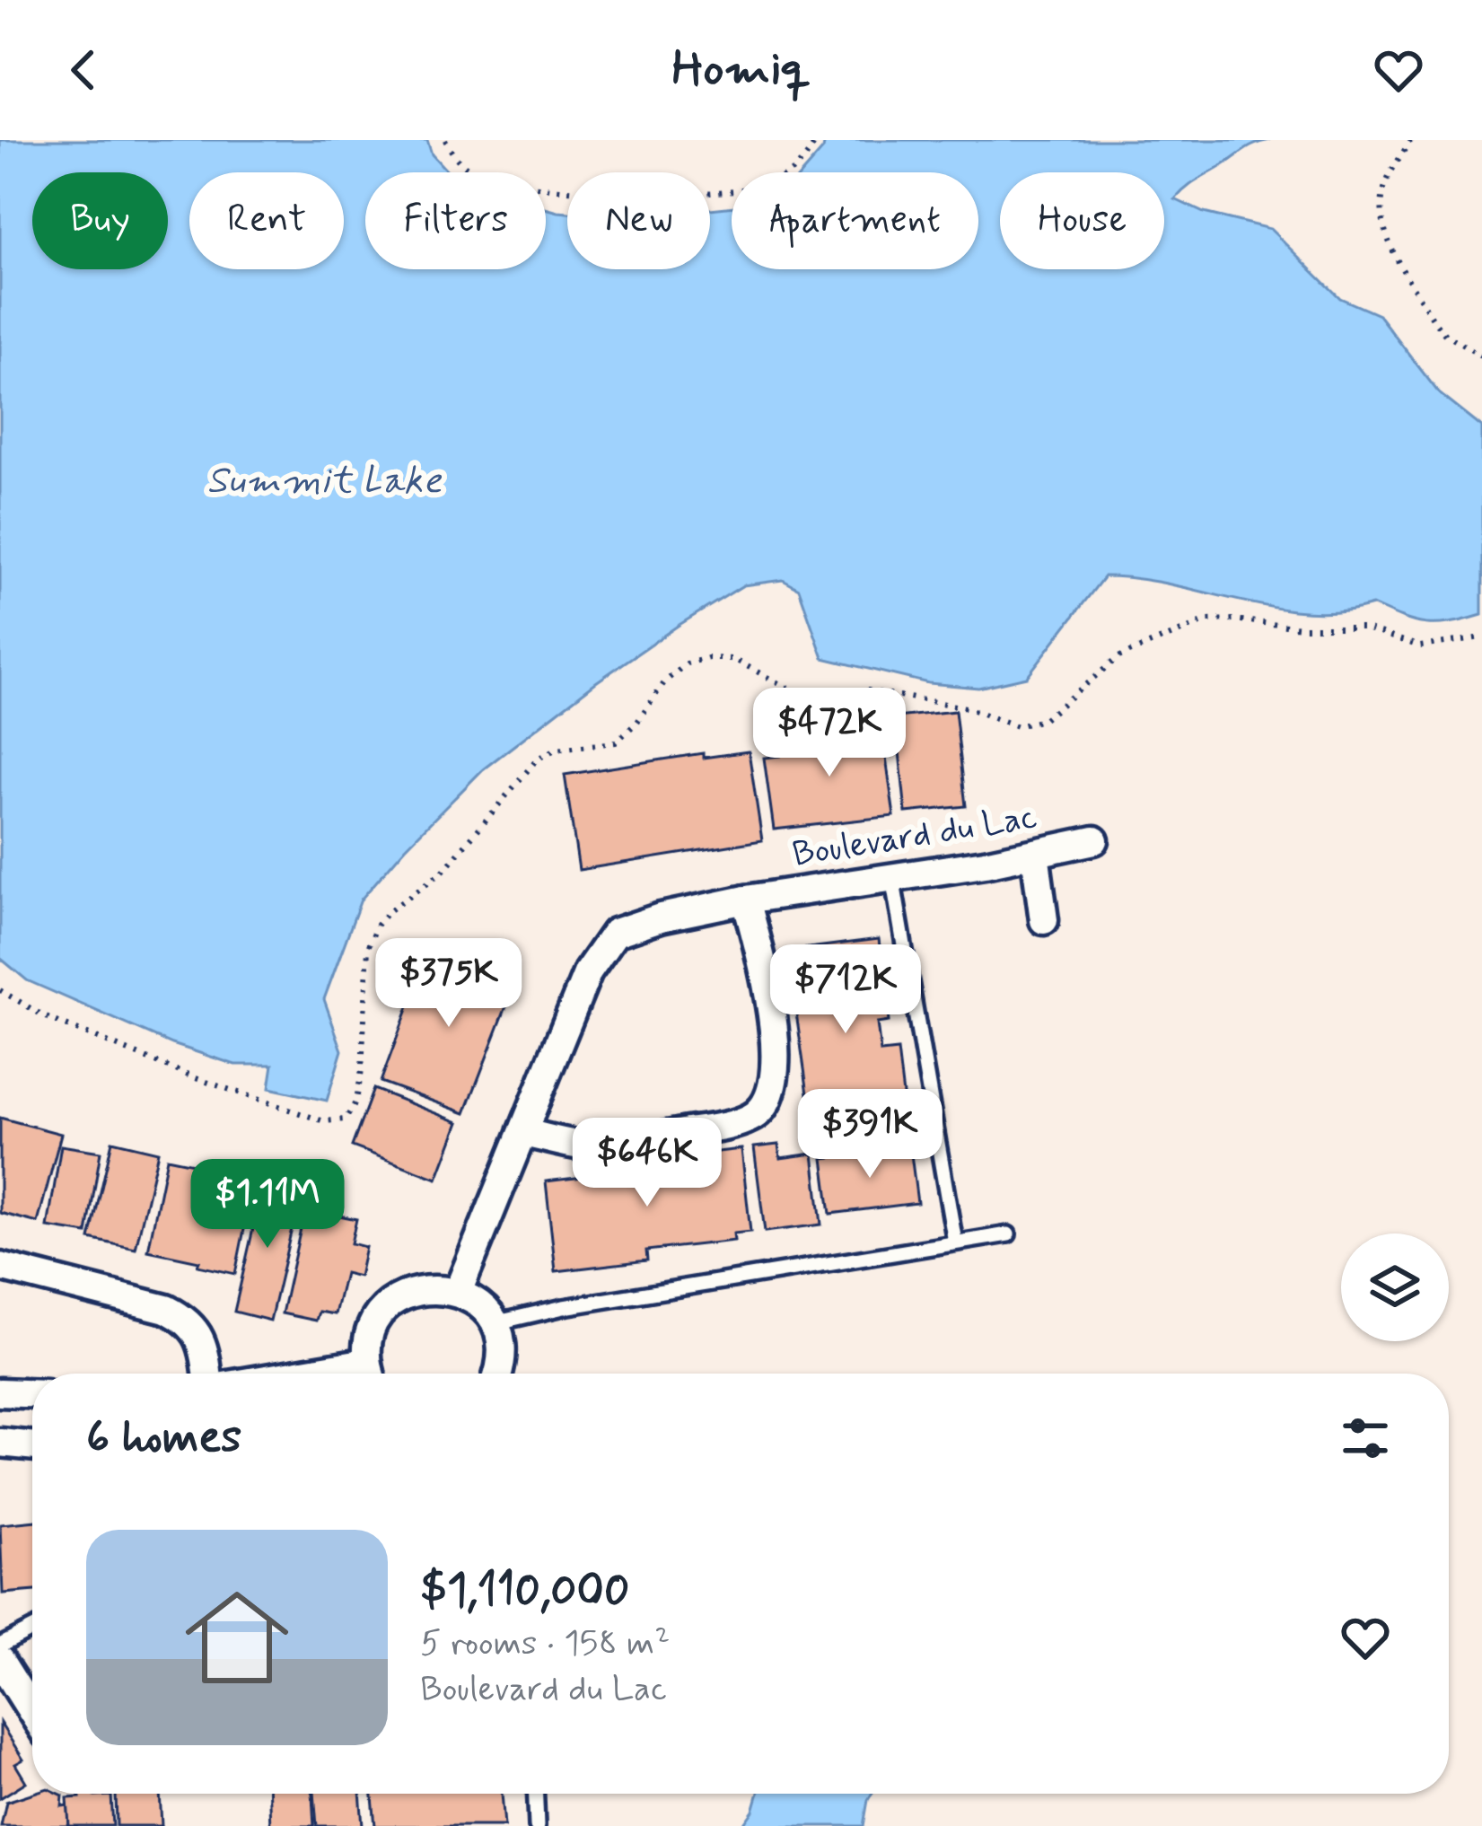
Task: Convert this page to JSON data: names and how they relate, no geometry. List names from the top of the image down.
{
  "streets": {
    "street": ["Boulevard du Lac"]
  },
  "water": ["Summit Lake"],
  "page": {
    "header": "Homiq",
    "chip": [
      "Buy",
      "Rent",
      "Filters",
      "New",
      "Apartment",
      "House"
    ],
    "price": [
      "$472K",
      "$375K",
      "$712K",
      "$391K",
      "$646K",
      "$1.11M"
    ],
    "heading": "6 homes",
    "list": [
      {
        "name": "$1,110,000",
        "note": "5 rooms · 158 m² · Boulevard du Lac"
      }
    ]
  }
}
